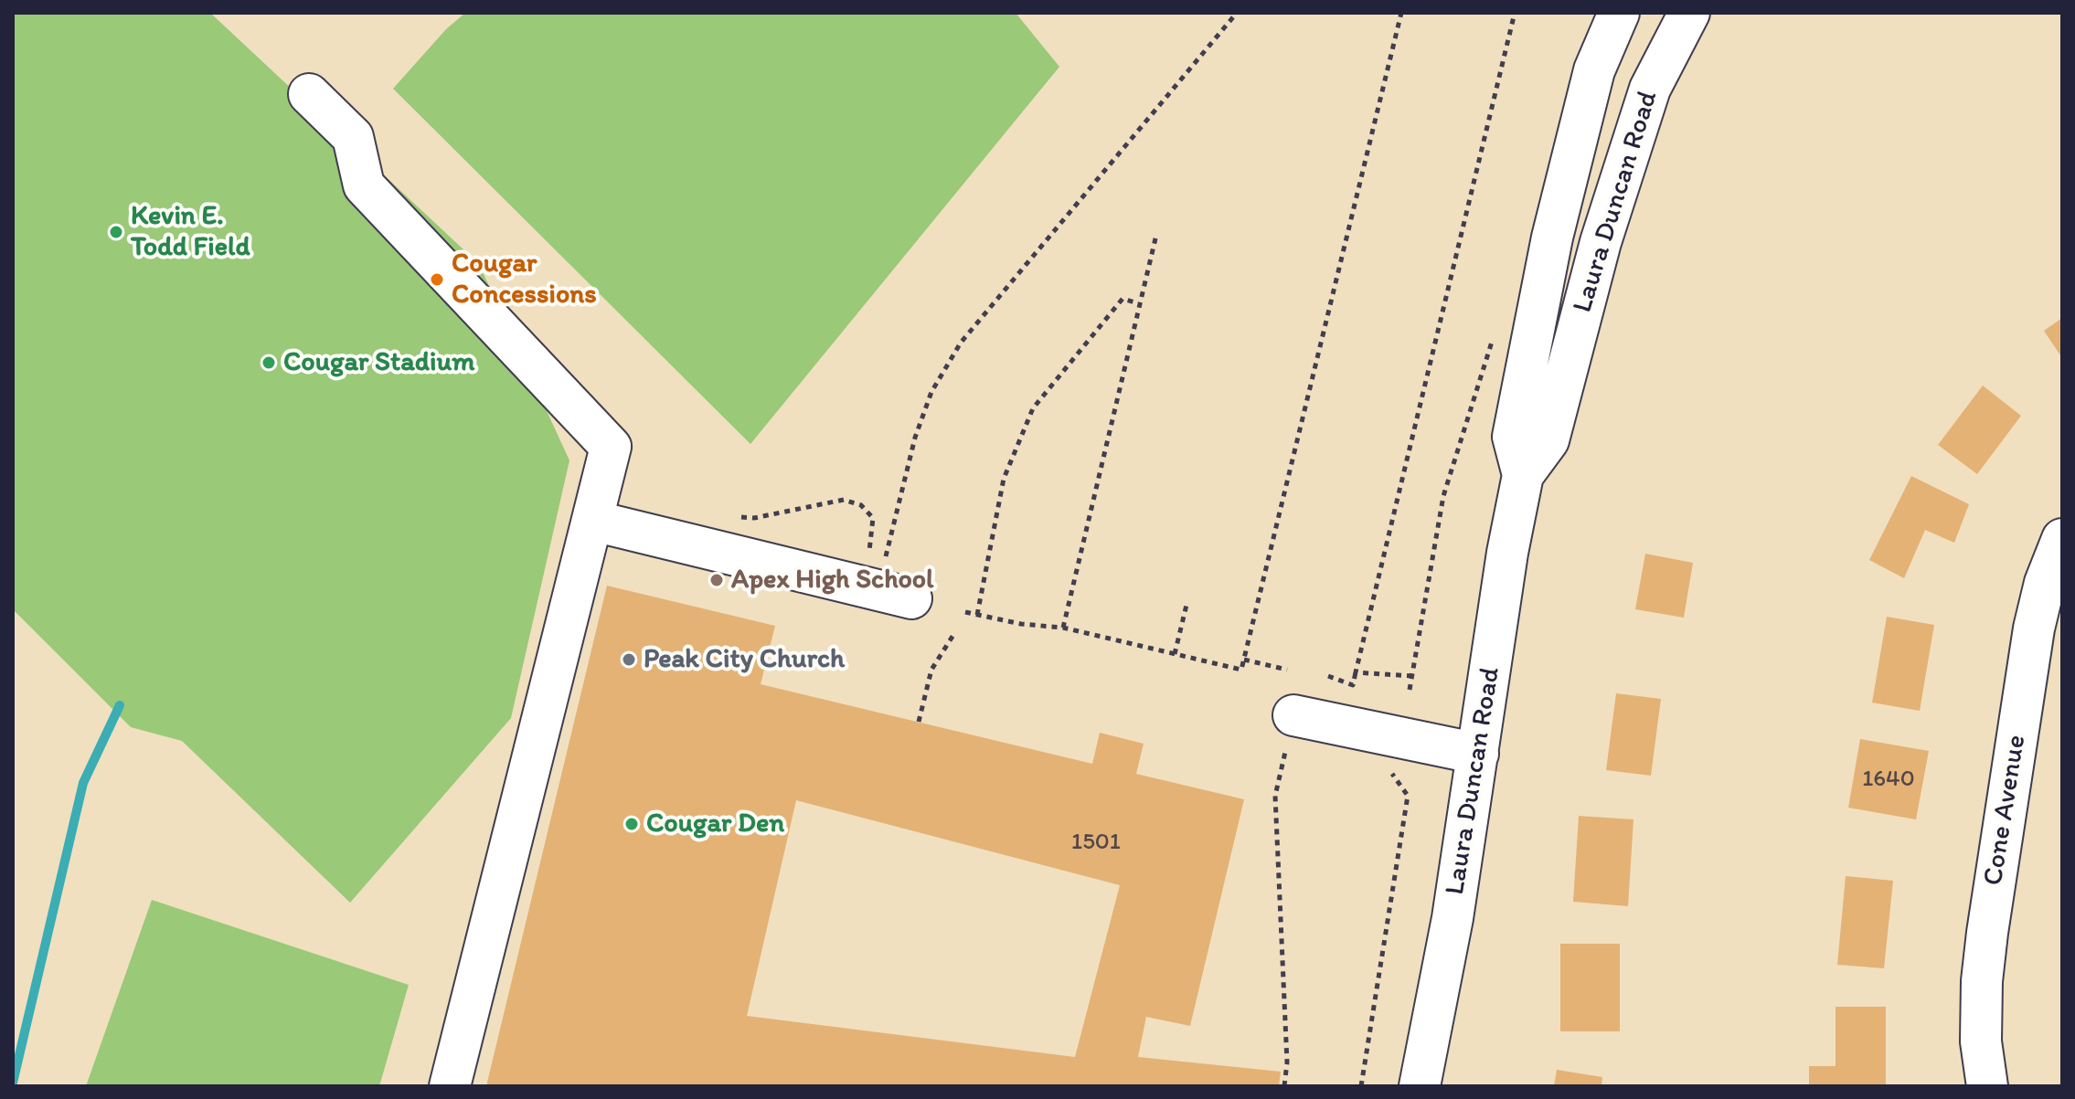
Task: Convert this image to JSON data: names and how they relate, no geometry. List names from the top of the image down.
{
  "streets": {
    "street": ["Laura Duncan Road", "Cone Avenue"]
  },
  "places": [
    "Kevin E. Todd Field",
    "Cougar Concessions",
    "Cougar Stadium",
    "Apex High School",
    "Peak City Church",
    "Cougar Den"
  ],
  "house_numbers": ["1640", "1501"]
}
